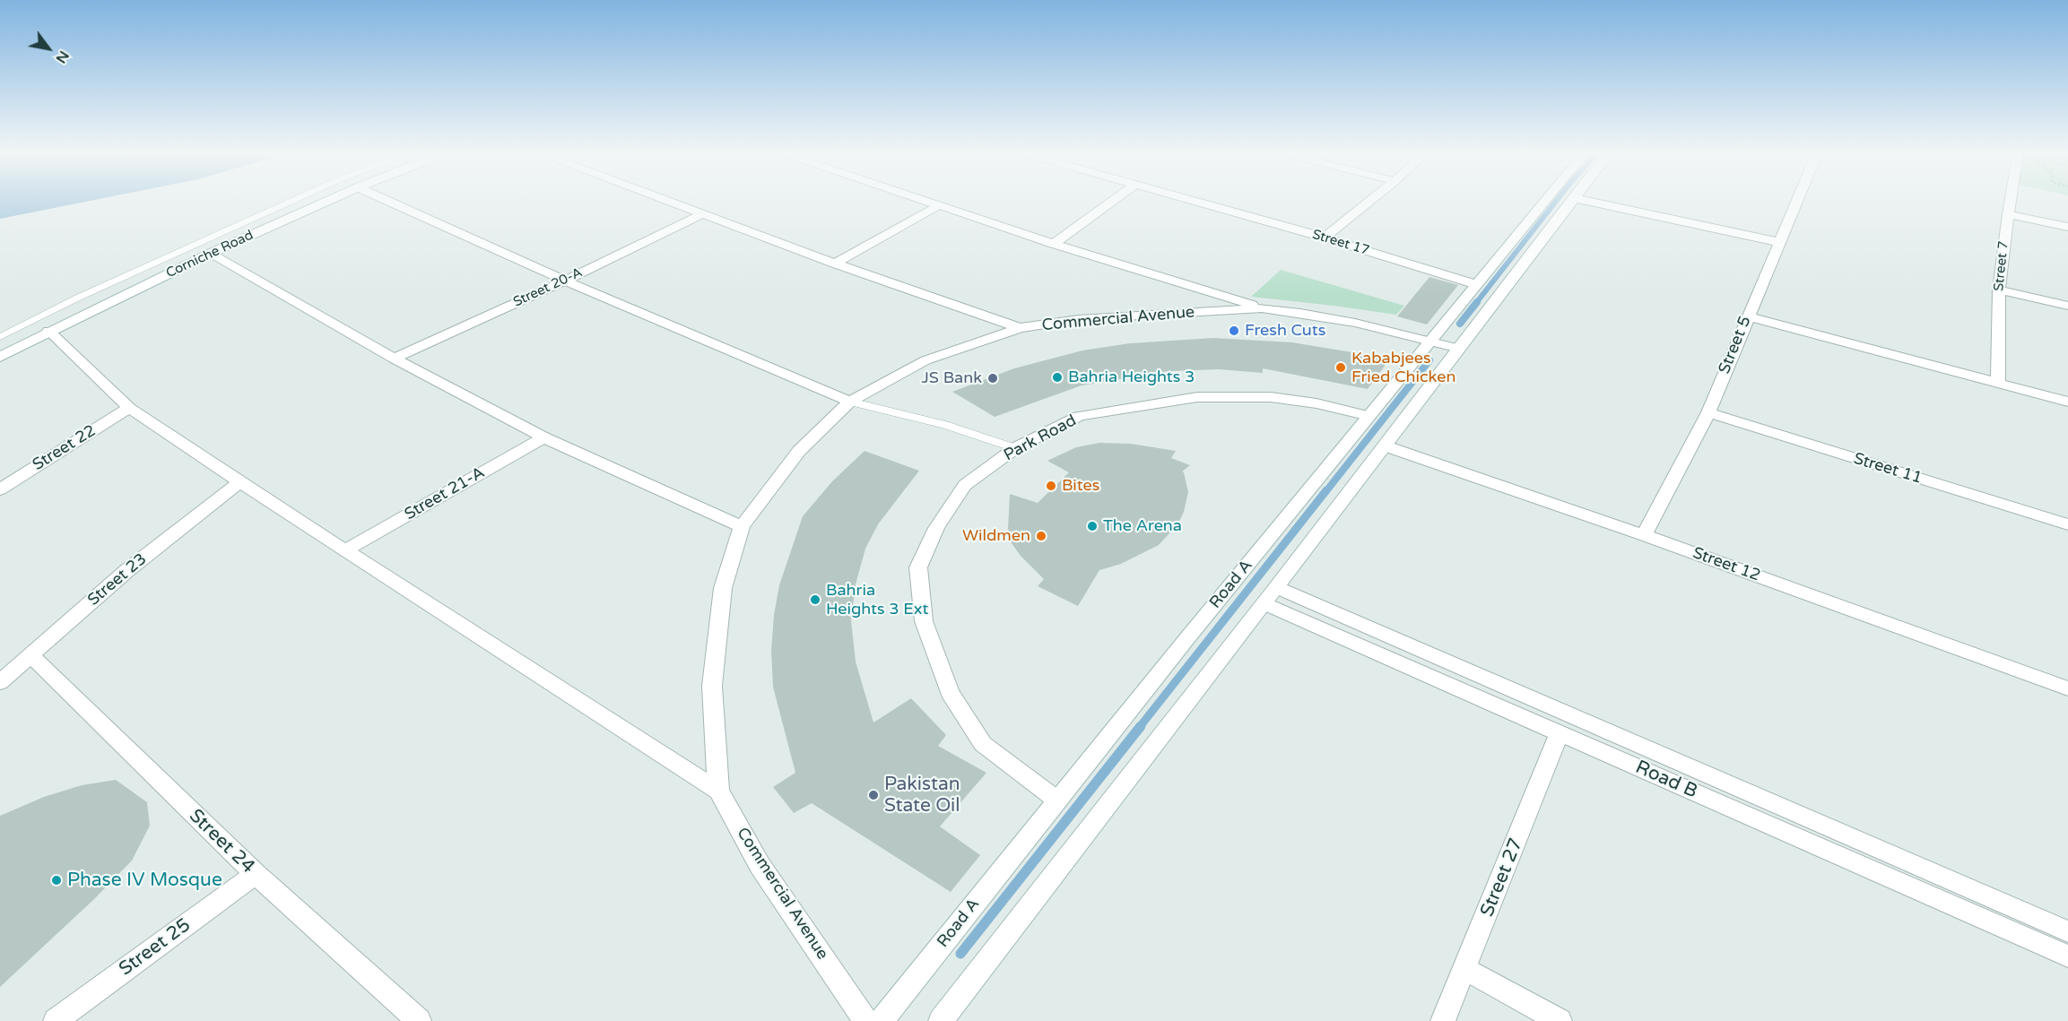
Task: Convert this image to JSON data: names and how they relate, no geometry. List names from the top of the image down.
{
  "streets": {
    "street": [
      "Street 17",
      "Corniche Road",
      "Street 7",
      "Street 20-A",
      "Commercial Avenue",
      "Street 5",
      "Park Road",
      "Street 22",
      "Street 11",
      "Street 21-A",
      "Street 12",
      "Street 23",
      "Road A",
      "Road B",
      "Street 24",
      "Street 27",
      "Street 25"
    ]
  },
  "crossings": [
    ["Street 17", "Road A"],
    ["Commercial Avenue", "Road A"],
    ["Street 5", "Street 11"],
    ["Street 5", "Street 12"],
    ["Park Road", "Road A"],
    ["Street 23", "Street 24"],
    ["Road B", "Street 27"],
    ["Street 24", "Street 25"]
  ],
  "places": [
    "Fresh Cuts",
    "Kababjees Fried Chicken",
    "Bahria Heights 3",
    "JS Bank",
    "Bites",
    "The Arena",
    "Wildmen",
    "Bahria Heights 3 Ext",
    "Pakistan State Oil",
    "Phase IV Mosque"
  ],
  "north": "bottom right"
}
